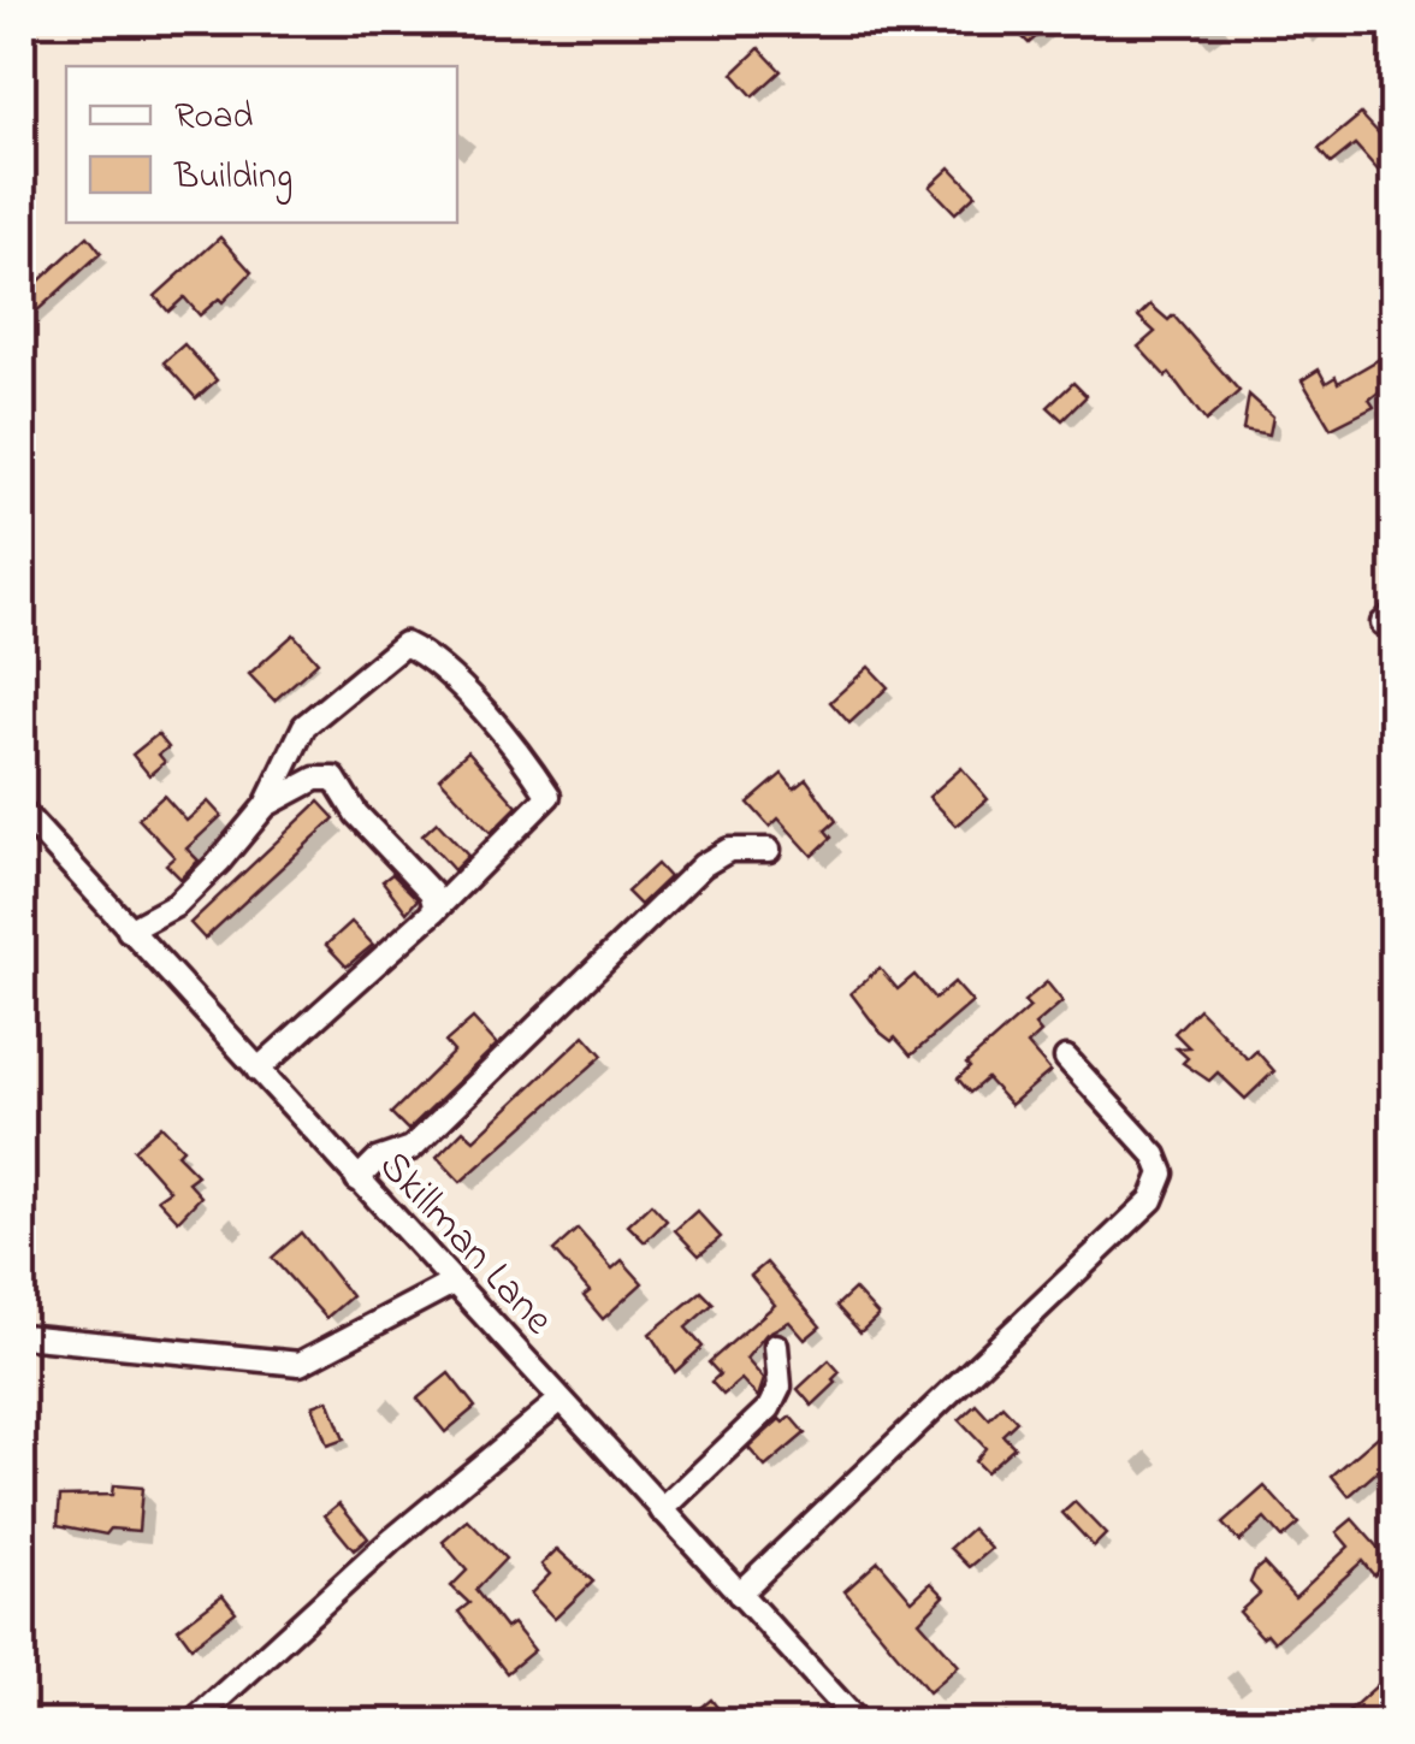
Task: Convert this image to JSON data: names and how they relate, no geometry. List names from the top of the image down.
{
  "streets": {
    "street": ["Skillman Lane"]
  },
  "legend": ["Road", "Building"]
}
